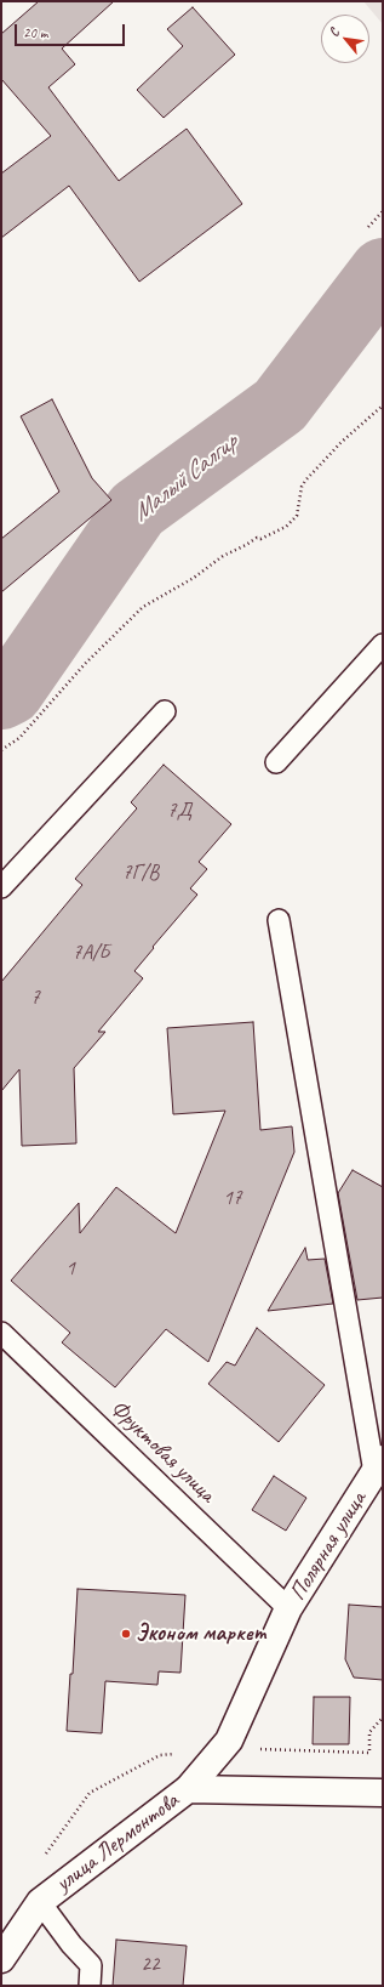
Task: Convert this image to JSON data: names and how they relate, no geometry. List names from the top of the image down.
{
  "streets": {
    "main road": ["Полярная улица", "улица Лермонтова"],
    "lane": ["Фруктовая улица"]
  },
  "crossings": [
    ["Фруктовая улица", "Полярная улица"],
    ["Полярная улица", "улица Лермонтова"]
  ],
  "water": ["Малый Салгир"],
  "places": ["Эконом маркет"],
  "house_numbers": [
    "7Д",
    "7Г/В",
    "7А/Б",
    "7",
    "17",
    "1",
    "22"
  ],
  "scale_bar": "20 m",
  "north": "top left"
}
